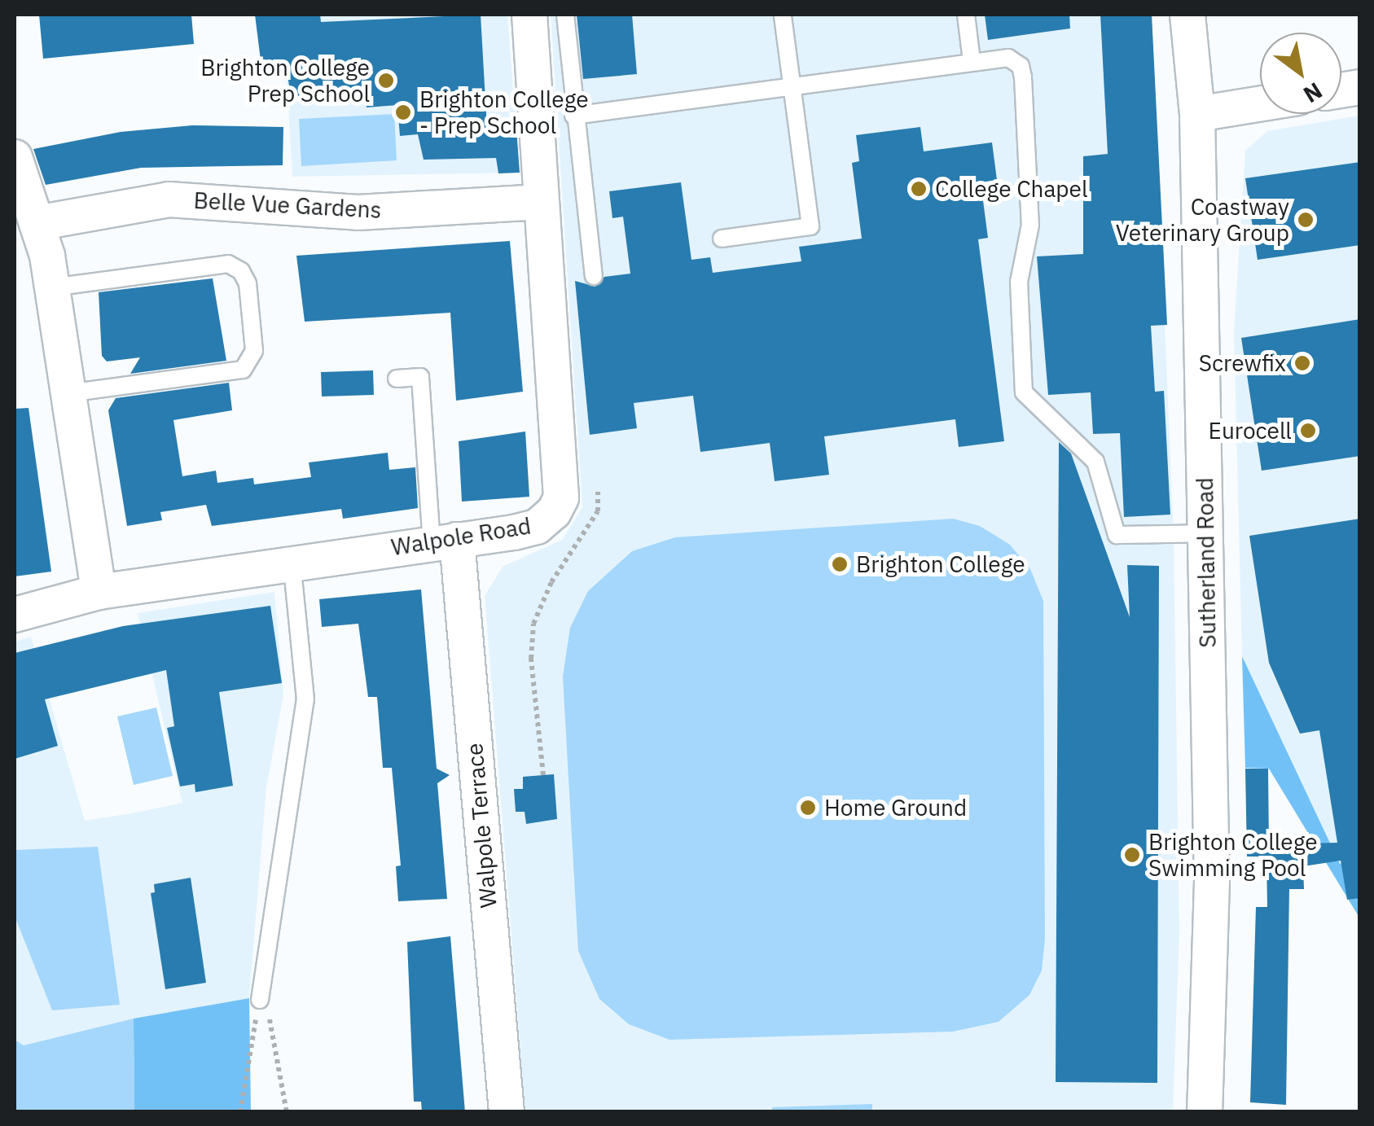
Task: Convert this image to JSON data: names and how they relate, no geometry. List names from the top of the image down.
{
  "streets": {
    "street": [
      "Belle Vue Gardens",
      "Walpole Road",
      "Sutherland Road",
      "Walpole Terrace"
    ]
  },
  "crossings": [
    ["Belle Vue Gardens", "Walpole Road"],
    ["Walpole Road", "Walpole Terrace"]
  ],
  "places": [
    "Brighton College Prep School",
    "Brighton College - Prep School",
    "College Chapel",
    "Coastway Veterinary Group",
    "Screwfix",
    "Eurocell",
    "Brighton College",
    "Home Ground",
    "Brighton College Swimming Pool"
  ],
  "north": "bottom right"
}
